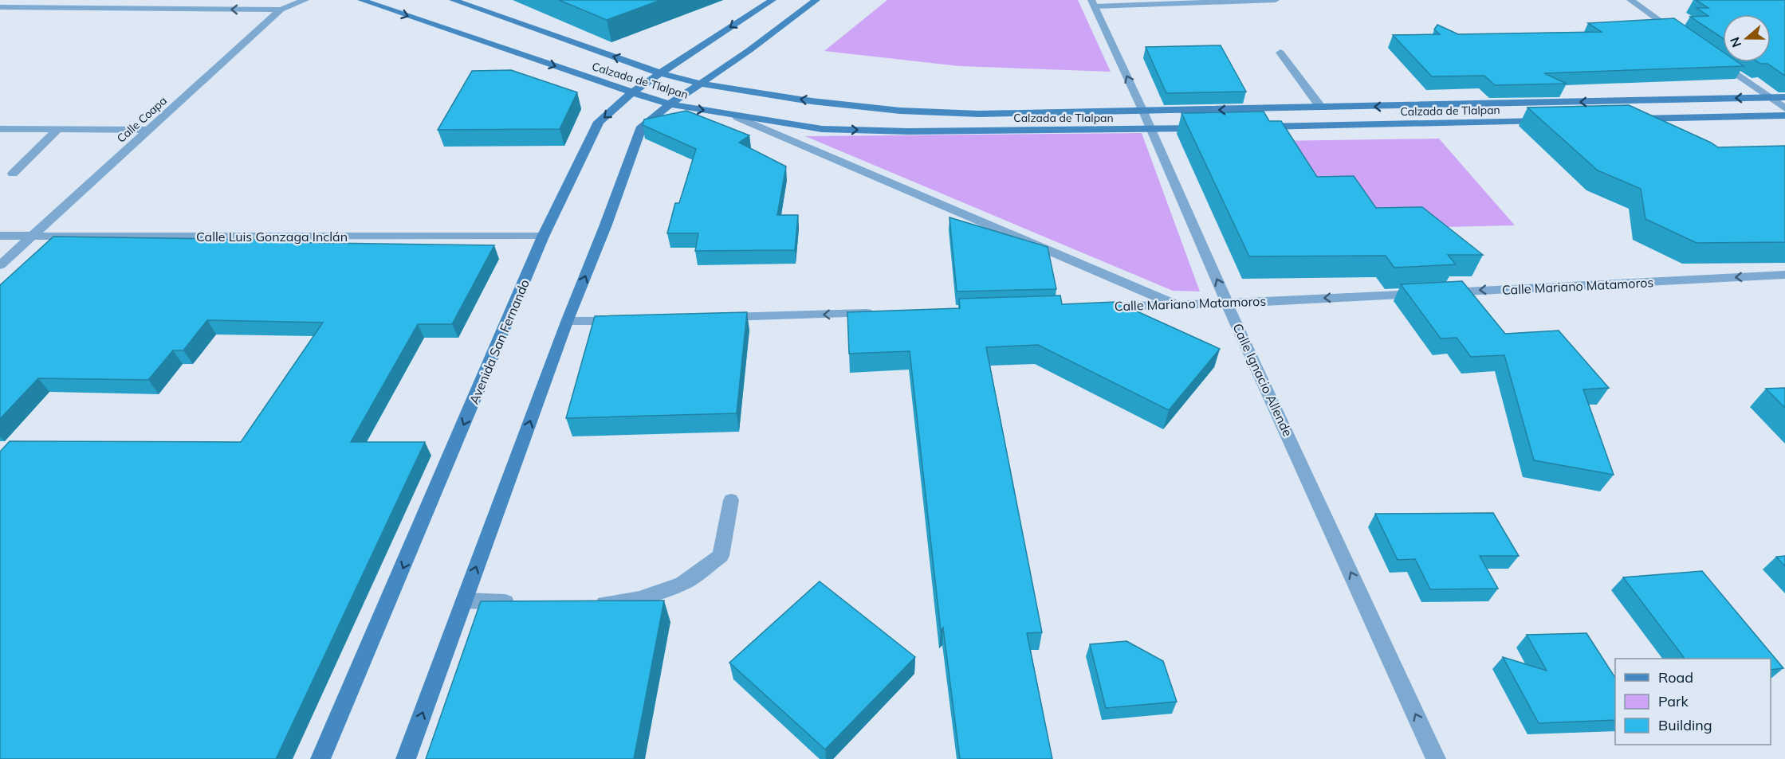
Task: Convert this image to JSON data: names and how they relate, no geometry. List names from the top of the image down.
{
  "streets": {
    "main road": ["Calzada de Tlalpan", "Avenida San Fernando"],
    "street": [
      "Calle Coapa",
      "Calle Luis Gonzaga Inclán",
      "Calle Mariano Matamoros",
      "Calle Ignacio Allende"
    ]
  },
  "crossings": [
    ["Calzada de Tlalpan", "Avenida San Fernando"],
    ["Calzada de Tlalpan", "Calle Ignacio Allende"],
    ["Calle Coapa", "Calle Luis Gonzaga Inclán"],
    ["Calle Luis Gonzaga Inclán", "Avenida San Fernando"],
    ["Calle Mariano Matamoros", "Calle Ignacio Allende"]
  ],
  "one_way": ["Calle Mariano Matamoros", "Calle Ignacio Allende"],
  "legend": ["Road", "Park", "Building"],
  "north": "left"
}
